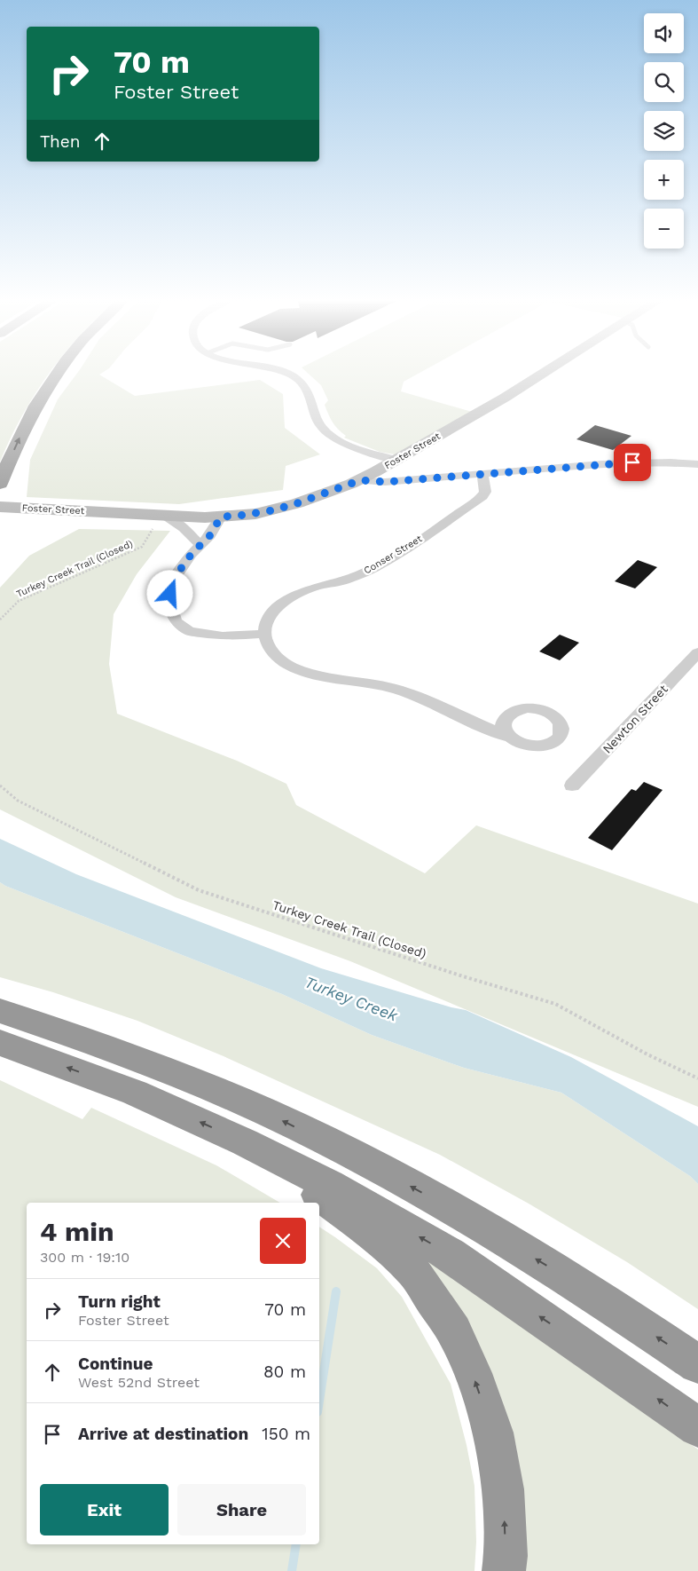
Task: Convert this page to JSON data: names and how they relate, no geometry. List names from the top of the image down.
{
  "streets": {
    "street": ["Foster Street", "Conser Street", "Newton Street"],
    "path": ["Turkey Creek Trail (Closed)"]
  },
  "crossings": [
    ["Foster Street", "Turkey Creek Trail (Closed)"]
  ],
  "water": ["Turkey Creek"],
  "page": {
    "map_buttons": ["+", "−"],
    "turn": ["70 m", "Foster Street"],
    "then": "Then",
    "heading": ["4 min", "300 m · 19:10"],
    "list": [
      {
        "name": "Turn right",
        "note": "Foster Street",
        "value": "70 m"
      },
      {
        "name": "Continue",
        "note": "West 52nd Street",
        "value": "80 m"
      },
      {
        "name": "Arrive at destination",
        "value": "150 m"
      }
    ],
    "buttons": ["Exit", "Share"]
  }
}
